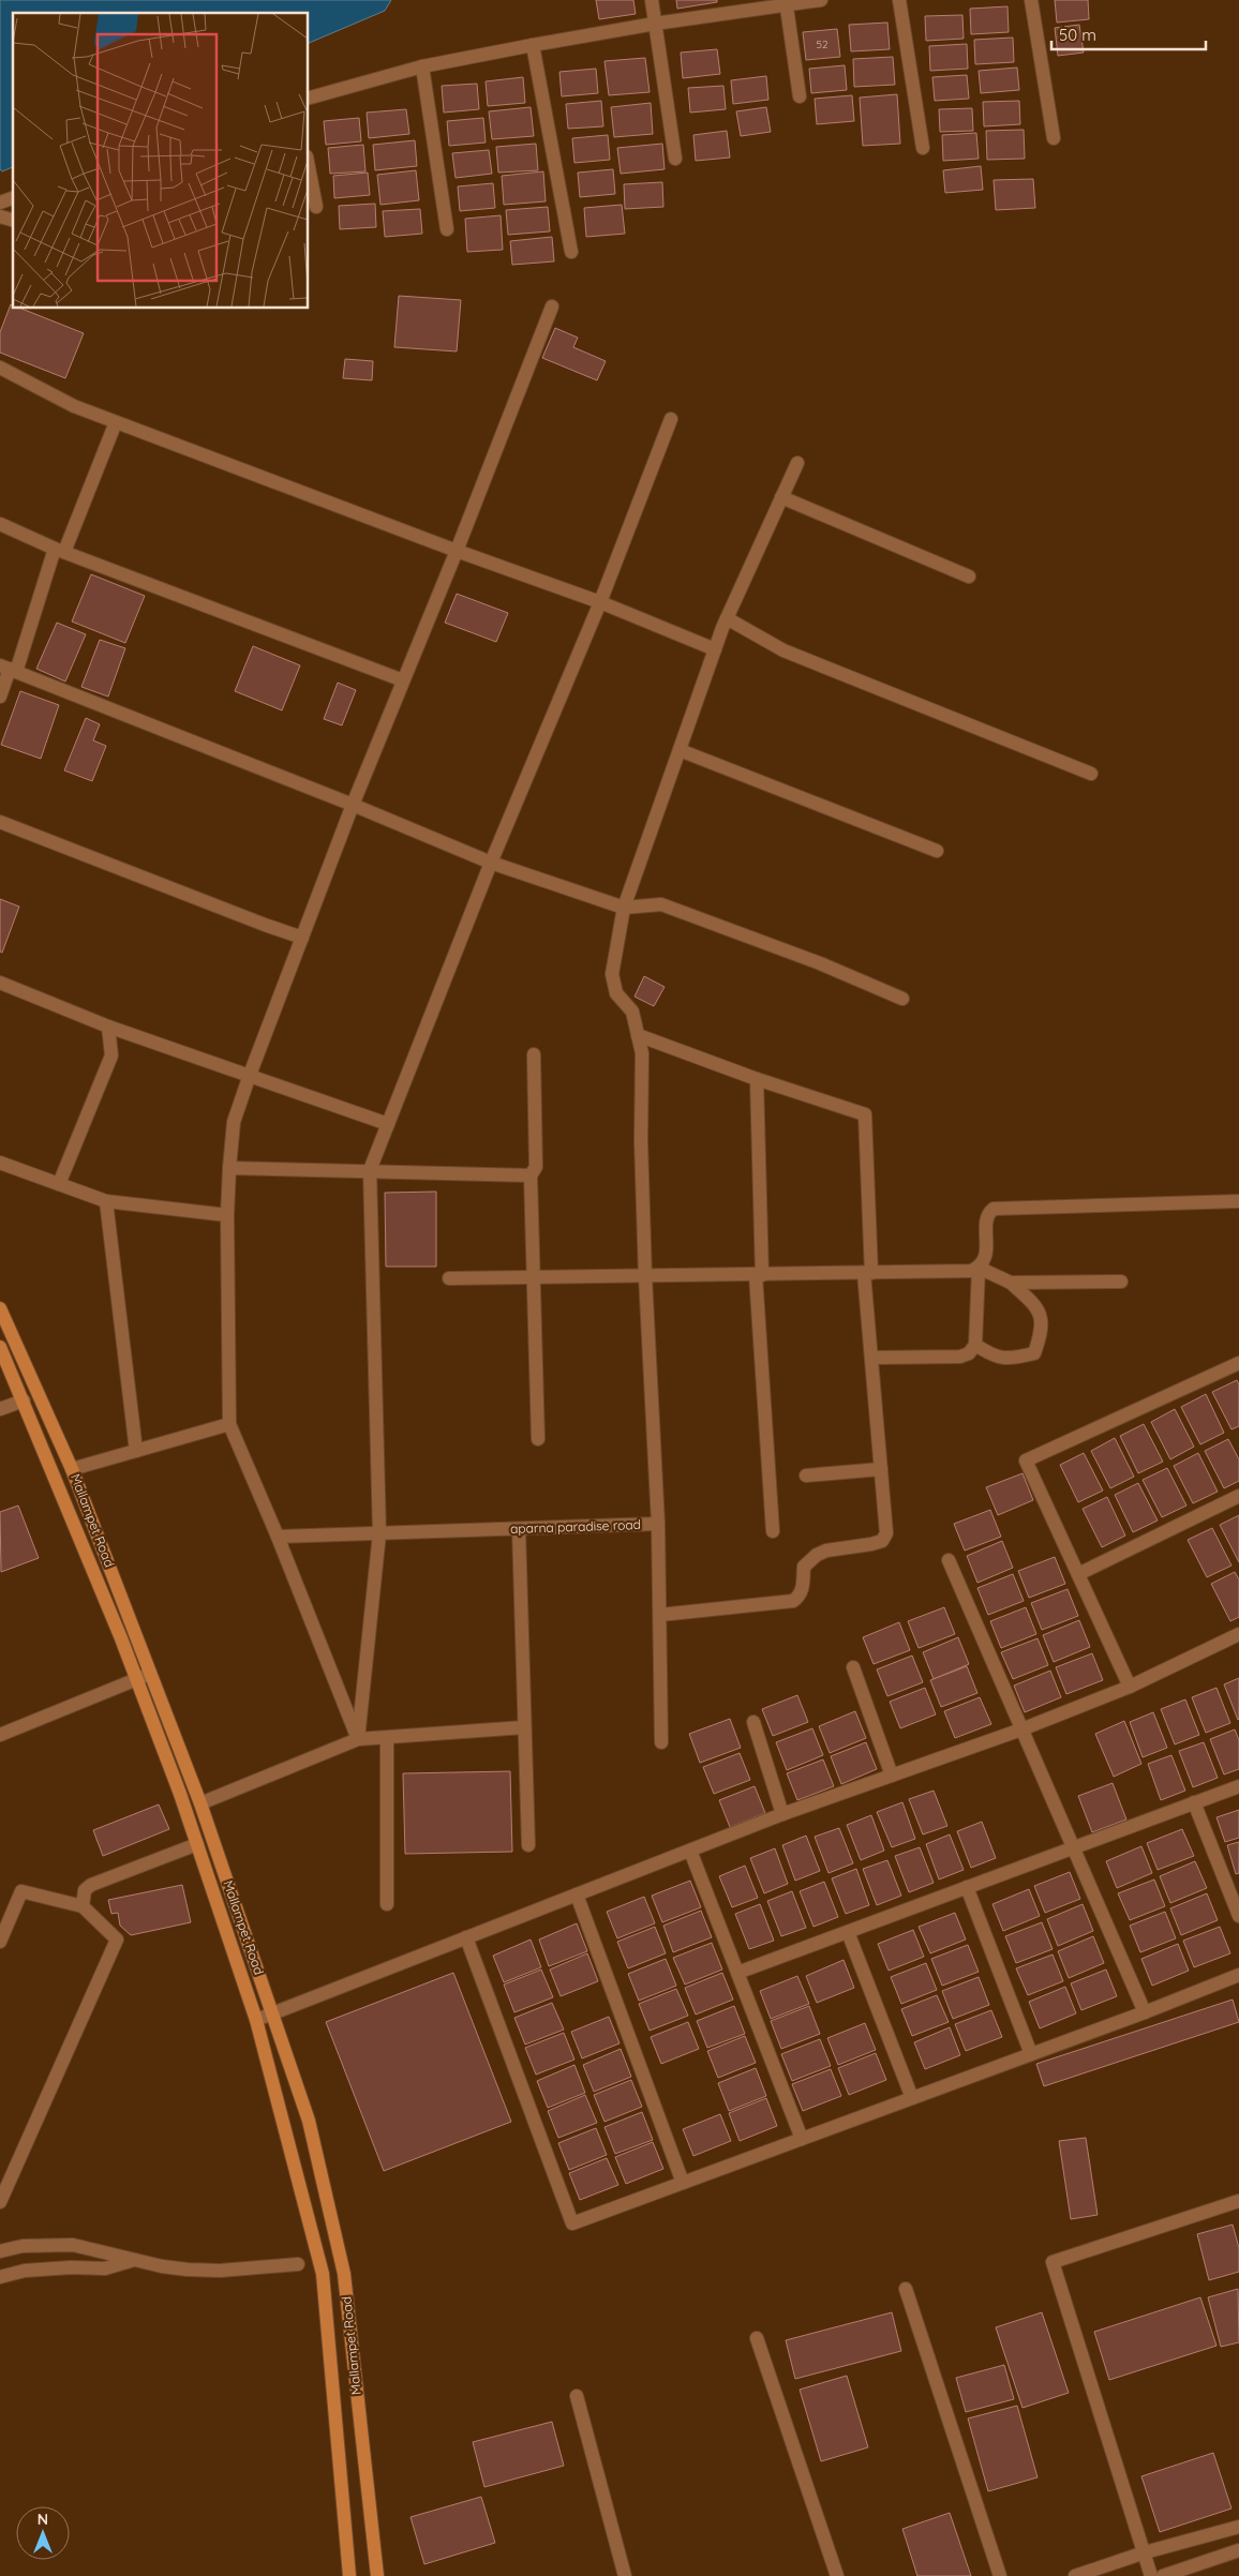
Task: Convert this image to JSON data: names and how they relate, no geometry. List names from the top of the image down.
{
  "streets": {
    "main road": ["Mallampet Road"],
    "street": ["aparna paradise road"]
  },
  "house_numbers": ["52"],
  "scale_bar": "50 m",
  "north": "top"
}
